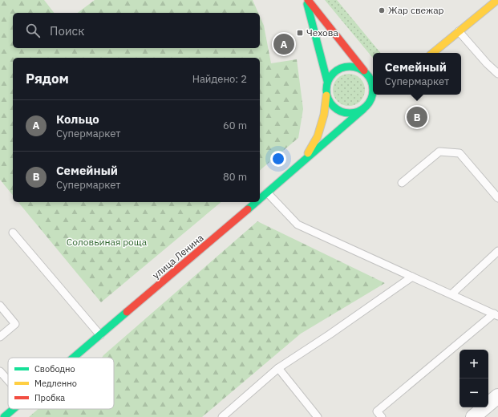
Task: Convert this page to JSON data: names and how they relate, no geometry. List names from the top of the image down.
{
  "streets": {
    "main road": ["улица Ленина"]
  },
  "parks": ["Соловьиная роща"],
  "places": {
    "other": ["Жар свежар"],
    "transit": ["Чехова"]
  },
  "legend": ["Свободно", "Медленно", "Пробка"],
  "page": {
    "search": "Поиск",
    "pins": ["A", "B"],
    "popup": ["Семейный", "Супермаркет"],
    "heading": ["Рядом", "Найдено: 2"],
    "list": [
      {
        "mark": "A",
        "name": "Кольцо",
        "note": "Супермаркет",
        "value": "60 m"
      },
      {
        "mark": "B",
        "name": "Семейный",
        "note": "Супермаркет",
        "value": "80 m"
      }
    ],
    "map_buttons": ["+", "−"]
  }
}
